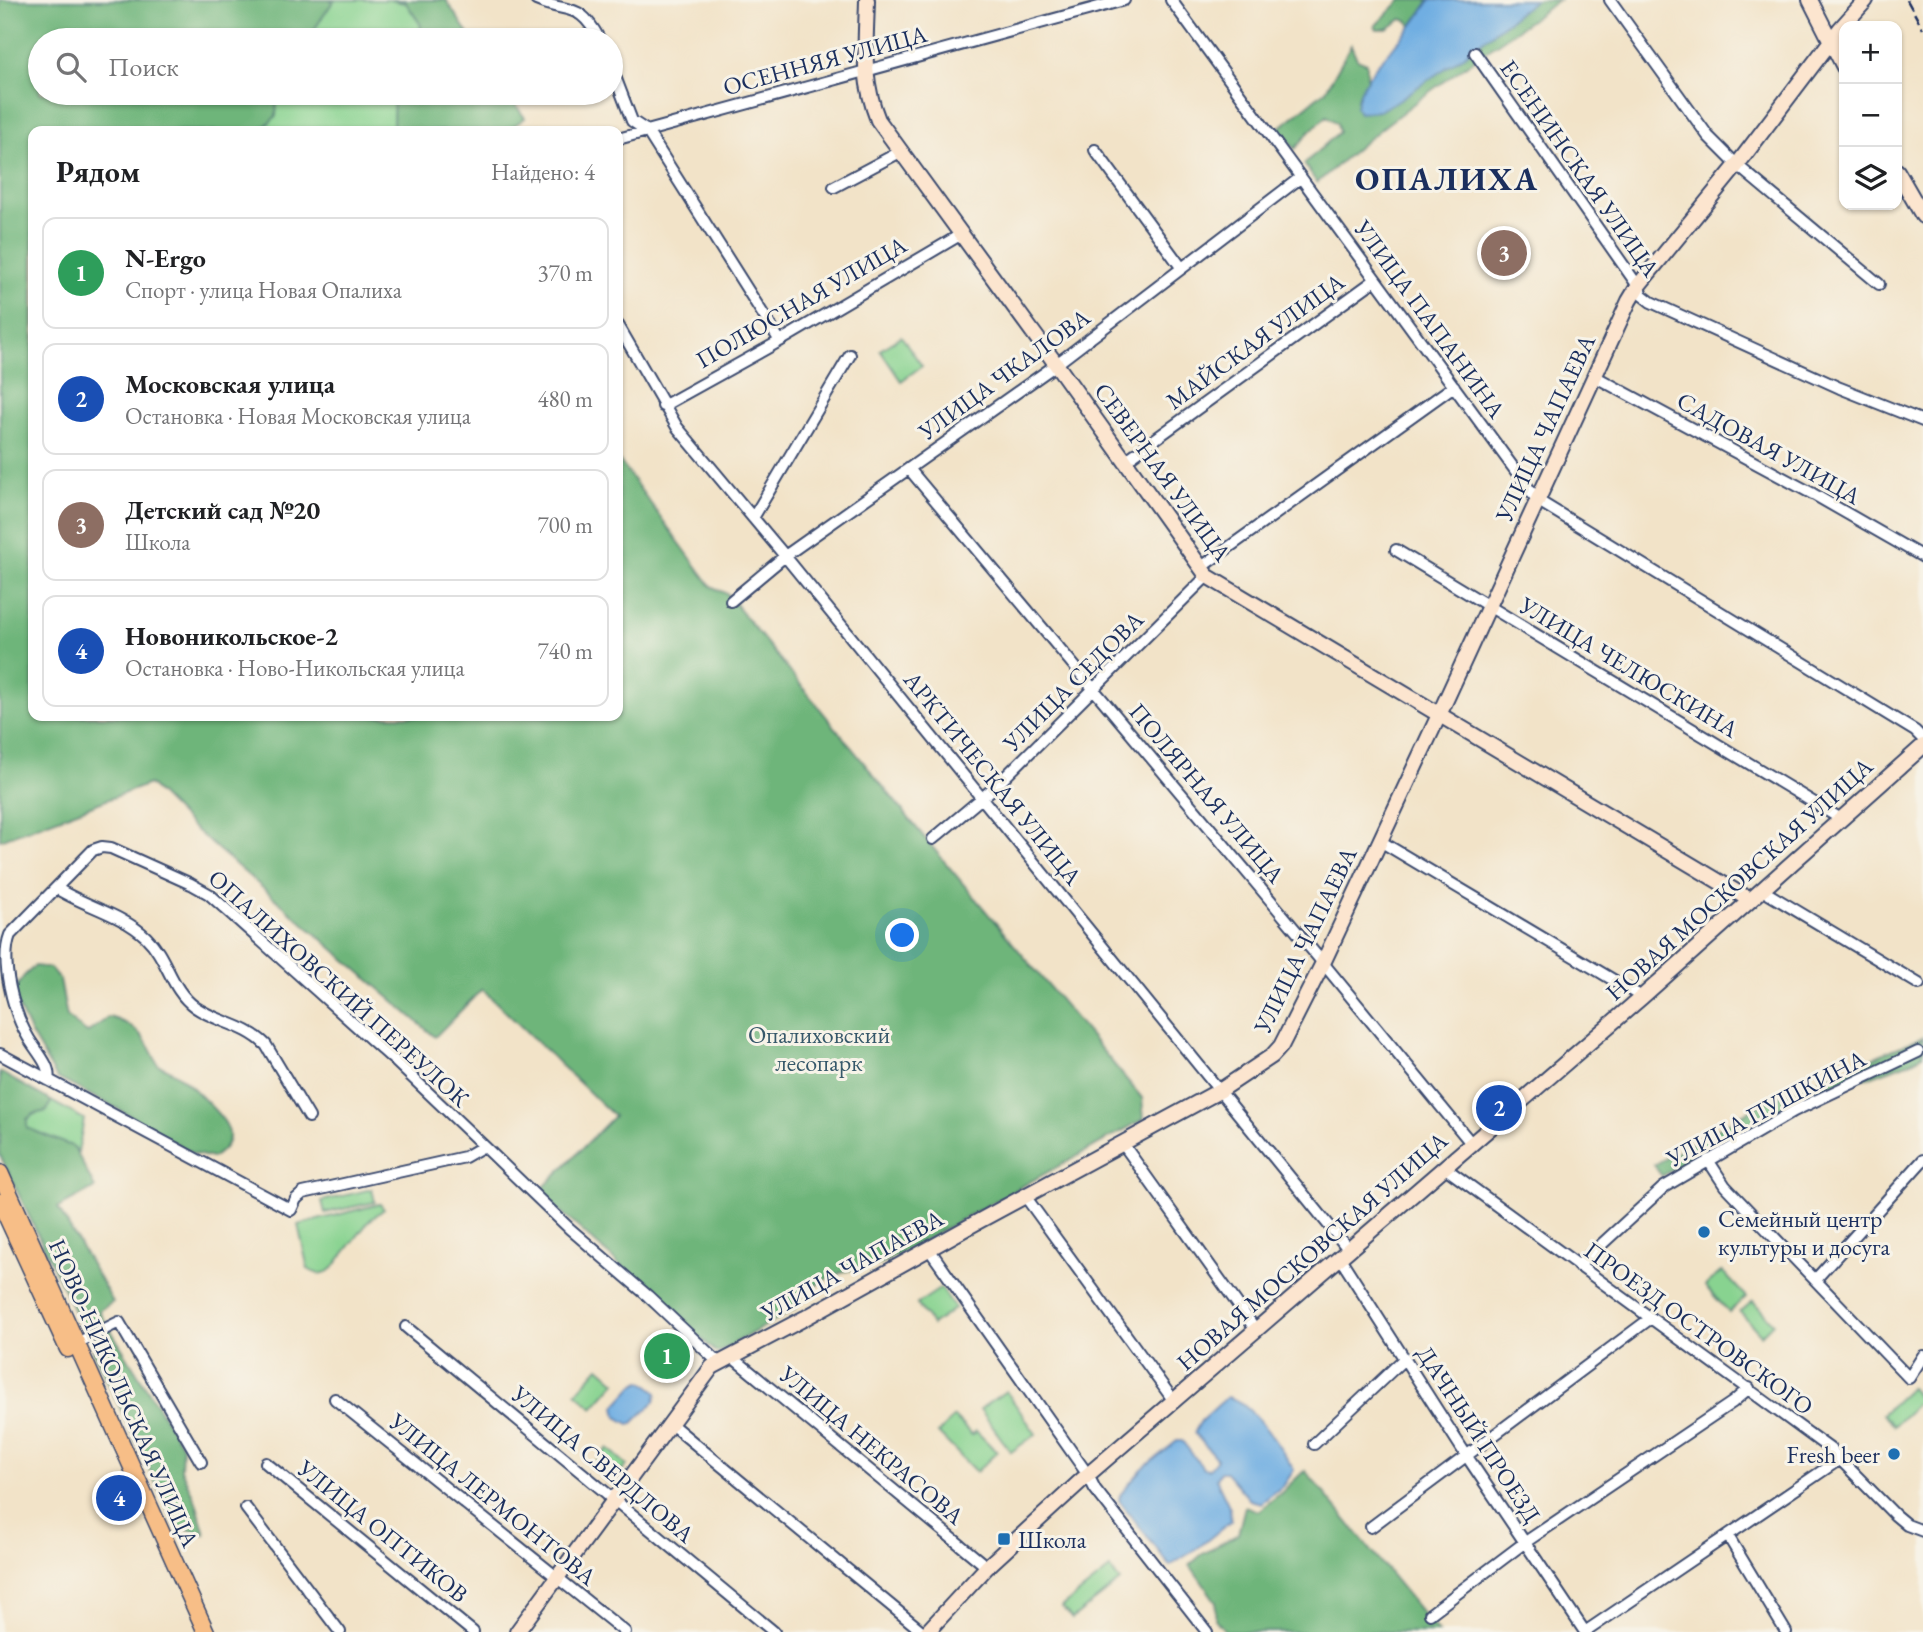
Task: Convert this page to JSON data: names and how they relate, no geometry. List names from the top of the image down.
{
  "streets": {
    "main road": ["НОВО-НИКОЛЬСКАЯ УЛИЦА"],
    "street": [
      "ОСЕННЯЯ УЛИЦА",
      "ЕСЕНИНСКАЯ УЛИЦА",
      "ПОЛЮСНАЯ УЛИЦА",
      "УЛИЦА ПАПАНИНА",
      "МАЙСКАЯ УЛИЦА",
      "УЛИЦА ЧКАЛОВА",
      "УЛИЦА ЧАПАЕВА",
      "САДОВАЯ УЛИЦА",
      "СЕВЕРНАЯ УЛИЦА",
      "УЛИЦА ЧЕЛЮСКИНА",
      "УЛИЦА СЕДОВА",
      "АРКТИЧЕСКАЯ УЛИЦА",
      "ПОЛЯРНАЯ УЛИЦА",
      "НОВАЯ МОСКОВСКАЯ УЛИЦА",
      "ОПАЛИХОВСКИЙ ПЕРЕУЛОК",
      "УЛИЦА ПУШКИНА",
      "ПРОЕЗД ОСТРОВСКОГО",
      "ДАЧНЫЙ ПРОЕЗД",
      "УЛИЦА НЕКРАСОВА",
      "УЛИЦА СВЕРДЛОВА",
      "УЛИЦА ЛЕРМОНТОВА",
      "УЛИЦА ОПТИКОВ"
    ]
  },
  "crossings": [
    ["ОСЕННЯЯ УЛИЦА", "СЕВЕРНАЯ УЛИЦА"],
    ["ЕСЕНИНСКАЯ УЛИЦА", "УЛИЦА ЧАПАЕВА"],
    ["ПОЛЮСНАЯ УЛИЦА", "СЕВЕРНАЯ УЛИЦА"],
    ["ПОЛЮСНАЯ УЛИЦА", "АРКТИЧЕСКАЯ УЛИЦА"],
    ["УЛИЦА ПАПАНИНА", "МАЙСКАЯ УЛИЦА"],
    ["УЛИЦА ПАПАНИНА", "УЛИЦА ЧКАЛОВА"],
    ["УЛИЦА ПАПАНИНА", "УЛИЦА ЧАПАЕВА"],
    ["УЛИЦА ПАПАНИНА", "УЛИЦА СЕДОВА"],
    ["УЛИЦА ПАПАНИНА", "НОВАЯ МОСКОВСКАЯ УЛИЦА"],
    ["МАЙСКАЯ УЛИЦА", "СЕВЕРНАЯ УЛИЦА"],
    ["УЛИЦА ЧКАЛОВА", "СЕВЕРНАЯ УЛИЦА"],
    ["УЛИЦА ЧКАЛОВА", "АРКТИЧЕСКАЯ УЛИЦА"],
    ["УЛИЦА ЧКАЛОВА", "ПОЛЯРНАЯ УЛИЦА"],
    ["УЛИЦА ЧАПАЕВА", "САДОВАЯ УЛИЦА"],
    ["УЛИЦА ЧАПАЕВА", "СЕВЕРНАЯ УЛИЦА"],
    ["УЛИЦА ЧАПАЕВА", "УЛИЦА ЧЕЛЮСКИНА"],
    ["УЛИЦА ЧАПАЕВА", "АРКТИЧЕСКАЯ УЛИЦА"],
    ["УЛИЦА ЧАПАЕВА", "ПОЛЯРНАЯ УЛИЦА"],
    ["УЛИЦА ЧАПАЕВА", "УЛИЦА НЕКРАСОВА"],
    ["УЛИЦА ЧАПАЕВА", "УЛИЦА СВЕРДЛОВА"],
    ["УЛИЦА ЧАПАЕВА", "УЛИЦА ЛЕРМОНТОВА"],
    ["СЕВЕРНАЯ УЛИЦА", "УЛИЦА СЕДОВА"],
    ["СЕВЕРНАЯ УЛИЦА", "НОВАЯ МОСКОВСКАЯ УЛИЦА"],
    ["УЛИЦА ЧЕЛЮСКИНА", "НОВАЯ МОСКОВСКАЯ УЛИЦА"],
    ["УЛИЦА СЕДОВА", "АРКТИЧЕСКАЯ УЛИЦА"],
    ["УЛИЦА СЕДОВА", "ПОЛЯРНАЯ УЛИЦА"],
    ["АРКТИЧЕСКАЯ УЛИЦА", "НОВАЯ МОСКОВСКАЯ УЛИЦА"],
    ["АРКТИЧЕСКАЯ УЛИЦА", "ДАЧНЫЙ ПРОЕЗД"],
    ["ПОЛЯРНАЯ УЛИЦА", "НОВАЯ МОСКОВСКАЯ УЛИЦА"],
    ["НОВАЯ МОСКОВСКАЯ УЛИЦА", "ПРОЕЗД ОСТРОВСКОГО"],
    ["НОВАЯ МОСКОВСКАЯ УЛИЦА", "ДАЧНЫЙ ПРОЕЗД"],
    ["НОВАЯ МОСКОВСКАЯ УЛИЦА", "УЛИЦА НЕКРАСОВА"],
    ["ОПАЛИХОВСКИЙ ПЕРЕУЛОК", "УЛИЦА НЕКРАСОВА"],
    ["УЛИЦА ПУШКИНА", "ПРОЕЗД ОСТРОВСКОГО"]
  ],
  "districts": ["ОПАЛИХА"],
  "parks": ["Опалиховский лесопарк"],
  "places": {
    "other": ["Семейный центр культуры и досуга", "Fresh beer"],
    "transit": ["Школа"]
  },
  "page": {
    "map_buttons": ["+", "−"],
    "search": "Поиск",
    "heading": ["Рядом", "Найдено: 4"],
    "list": [
      {
        "mark": "1",
        "name": "N-Ergo",
        "note": "Спорт · улица Новая Опалиха",
        "value": "370 m"
      },
      {
        "mark": "2",
        "name": "Московская улица",
        "note": "Остановка · Новая Московская улица",
        "value": "480 m"
      },
      {
        "mark": "3",
        "name": "Детский сад №20",
        "note": "Школа",
        "value": "700 m"
      },
      {
        "mark": "4",
        "name": "Новоникольское-2",
        "note": "Остановка · Ново-Никольская улица",
        "value": "740 m"
      }
    ],
    "pins": [
      "3",
      "2",
      "1",
      "4"
    ]
  }
}
